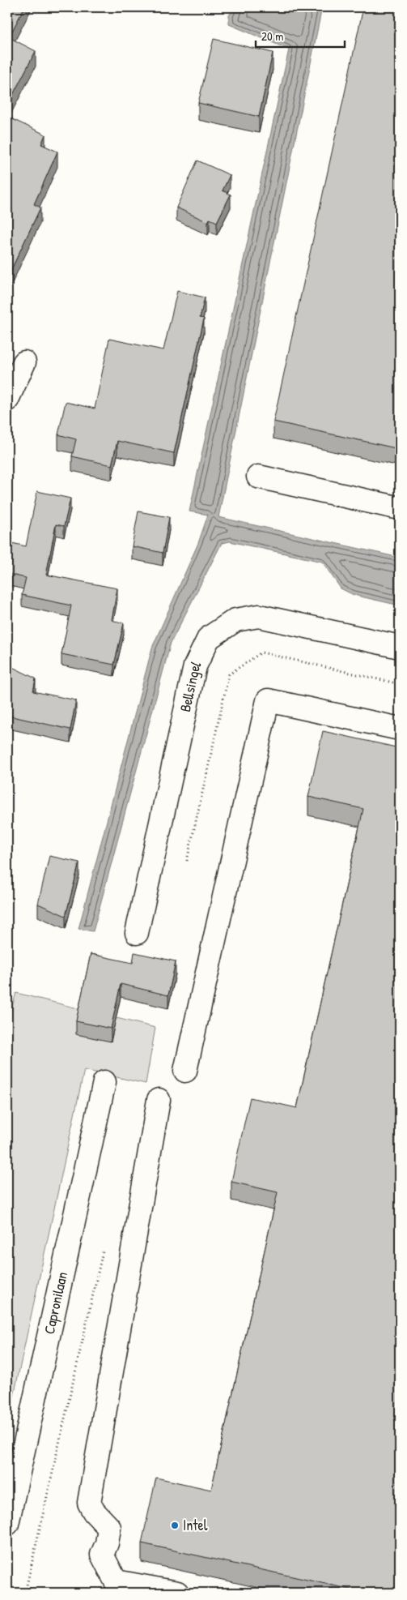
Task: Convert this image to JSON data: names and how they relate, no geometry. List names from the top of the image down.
{
  "streets": {
    "street": ["Bellsingel", "Capronilaan"]
  },
  "places": ["Intel"],
  "scale_bar": "20 m"
}
